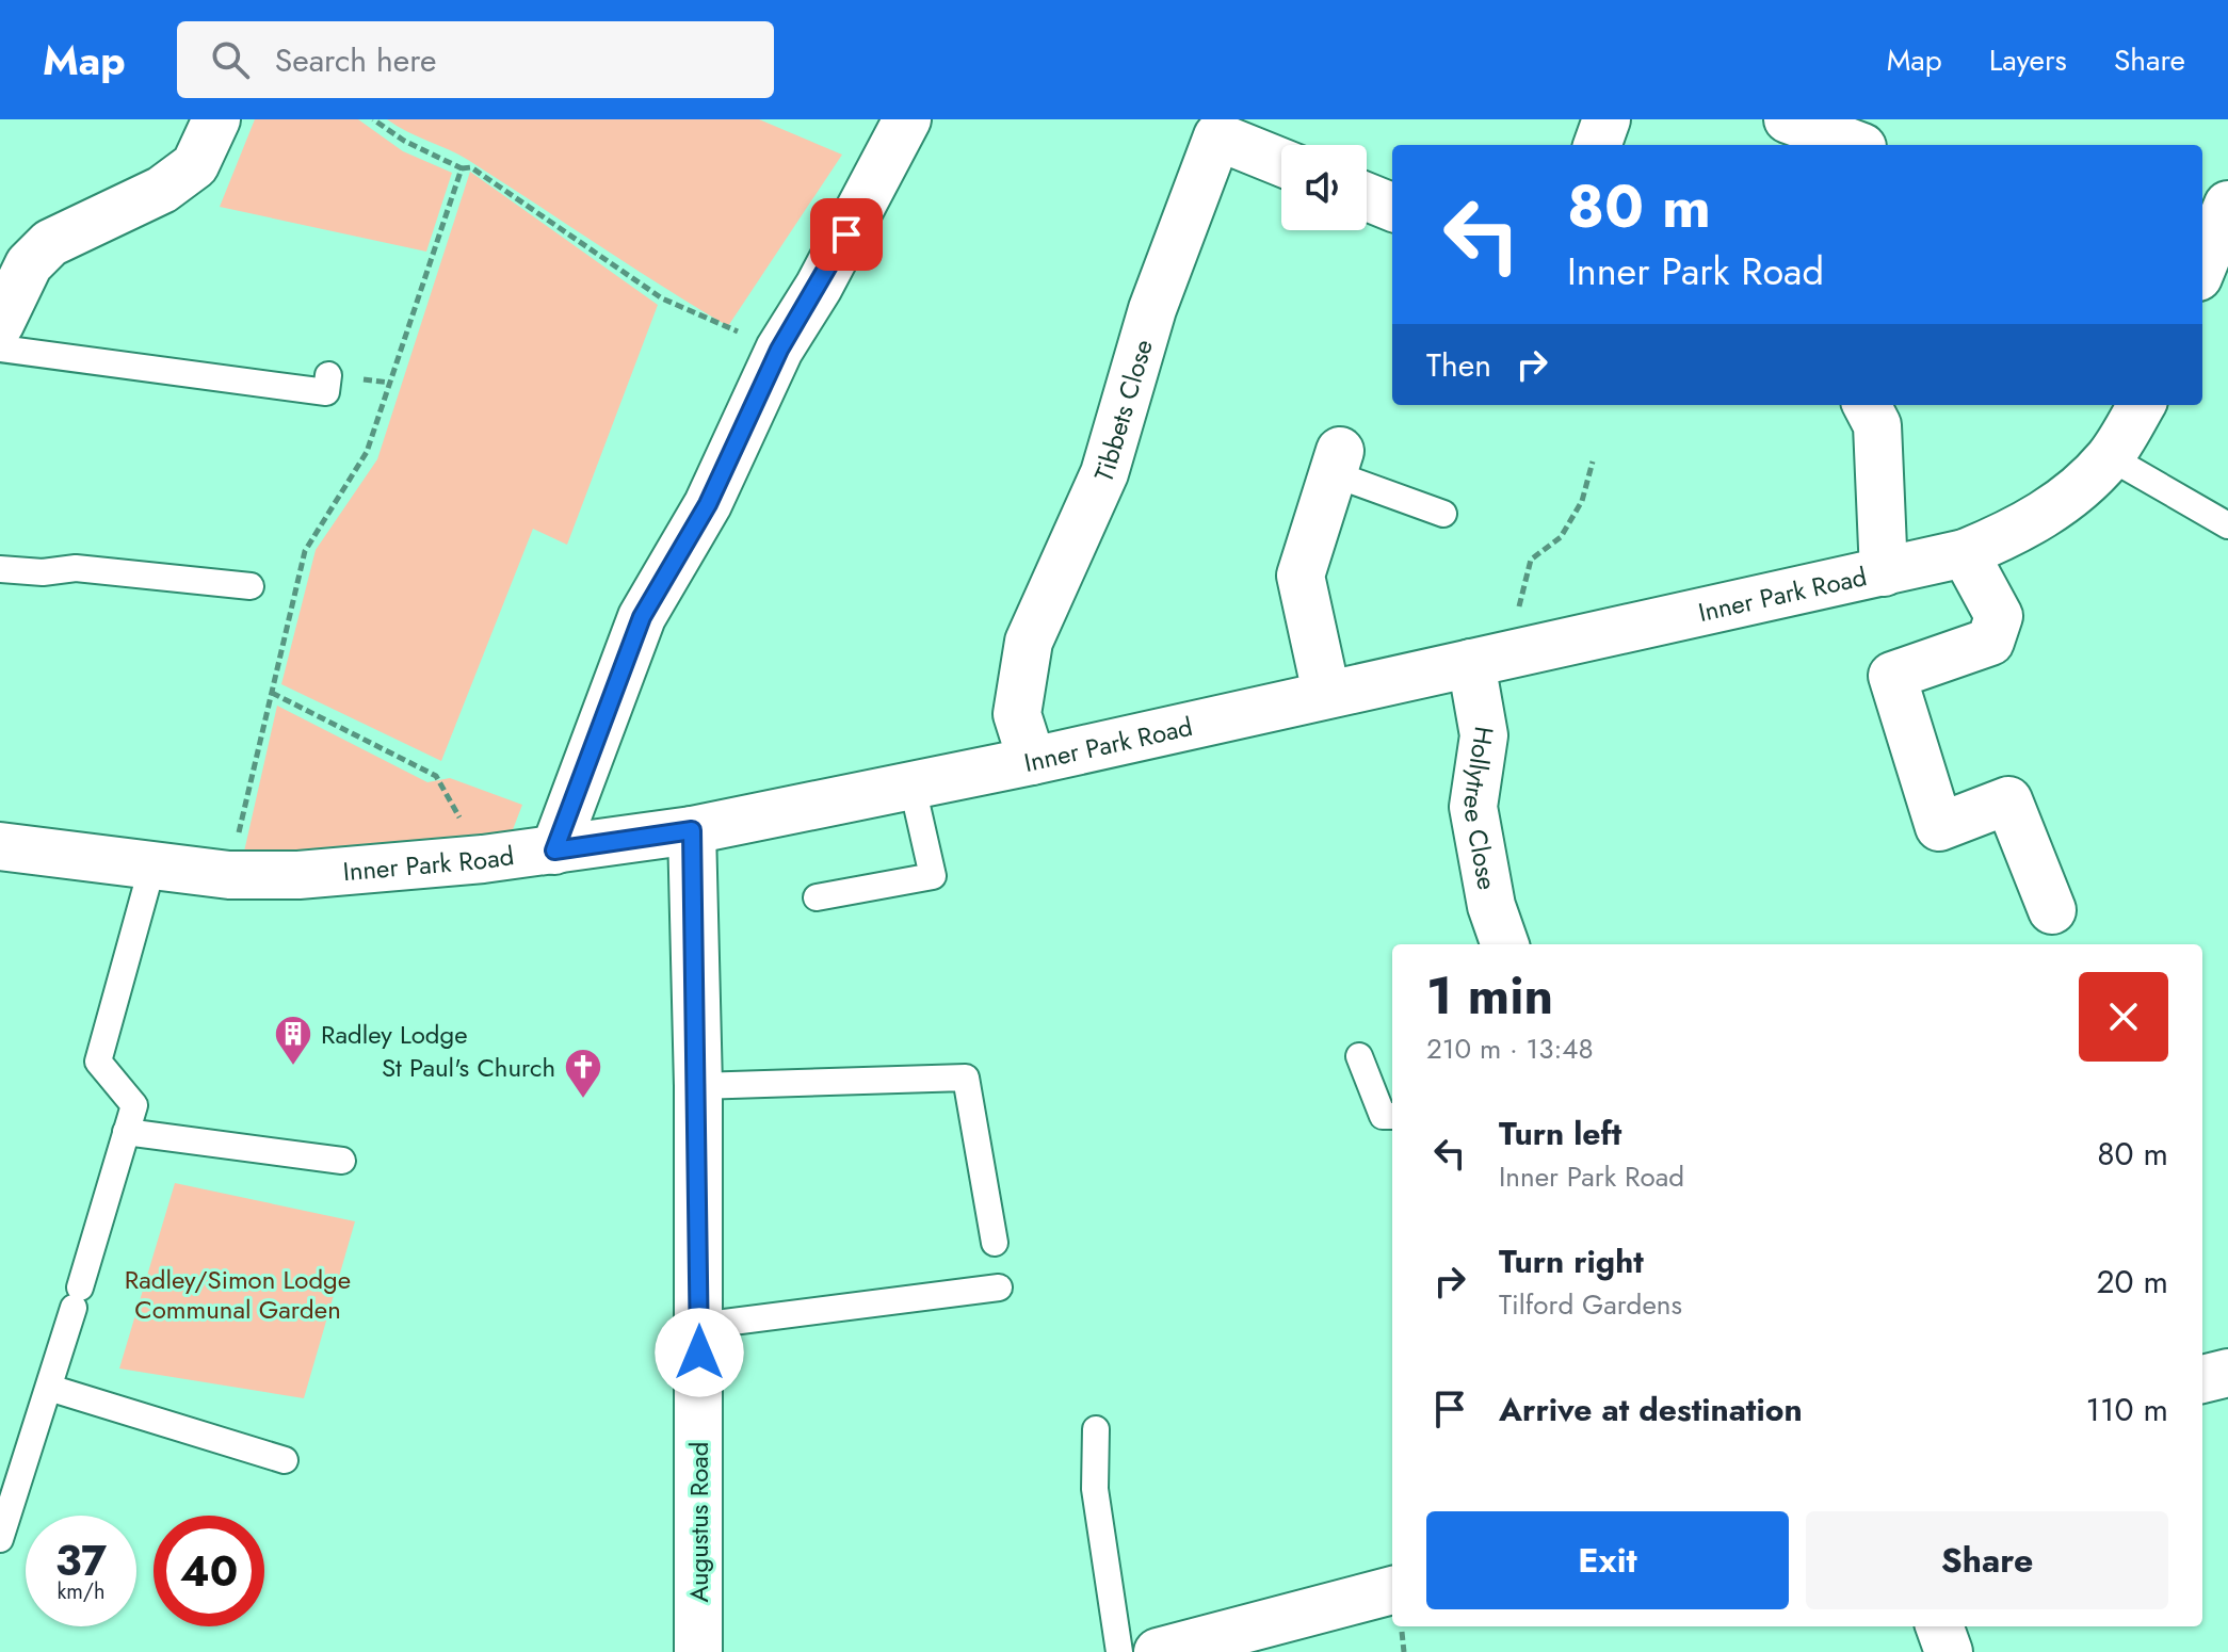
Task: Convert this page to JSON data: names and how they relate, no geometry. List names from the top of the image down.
{
  "streets": {
    "street": [
      "Tibbets Close",
      "Inner Park Road",
      "Hollytree Close",
      "Augustus Road"
    ]
  },
  "crossings": [
    ["Tibbets Close", "Inner Park Road"],
    ["Inner Park Road", "Hollytree Close"],
    ["Inner Park Road", "Augustus Road"]
  ],
  "parks": ["Radley/Simon Lodge Communal Garden"],
  "places": {
    "building": ["Radley Lodge"],
    "church": ["St Paul's Church"]
  },
  "page": {
    "header": "Map",
    "search": "Search here",
    "nav": ["Map", "Layers", "Share"],
    "turn": ["80 m", "Inner Park Road"],
    "then": "Then",
    "heading": ["1 min", "210 m · 13:48"],
    "list": [
      {
        "name": "Turn left",
        "note": "Inner Park Road",
        "value": "80 m"
      },
      {
        "name": "Turn right",
        "note": "Tilford Gardens",
        "value": "20 m"
      },
      {
        "name": "Arrive at destination",
        "value": "110 m"
      }
    ],
    "buttons": ["Exit", "Share"],
    "speed": "37 km/h",
    "limit": "40"
  }
}
